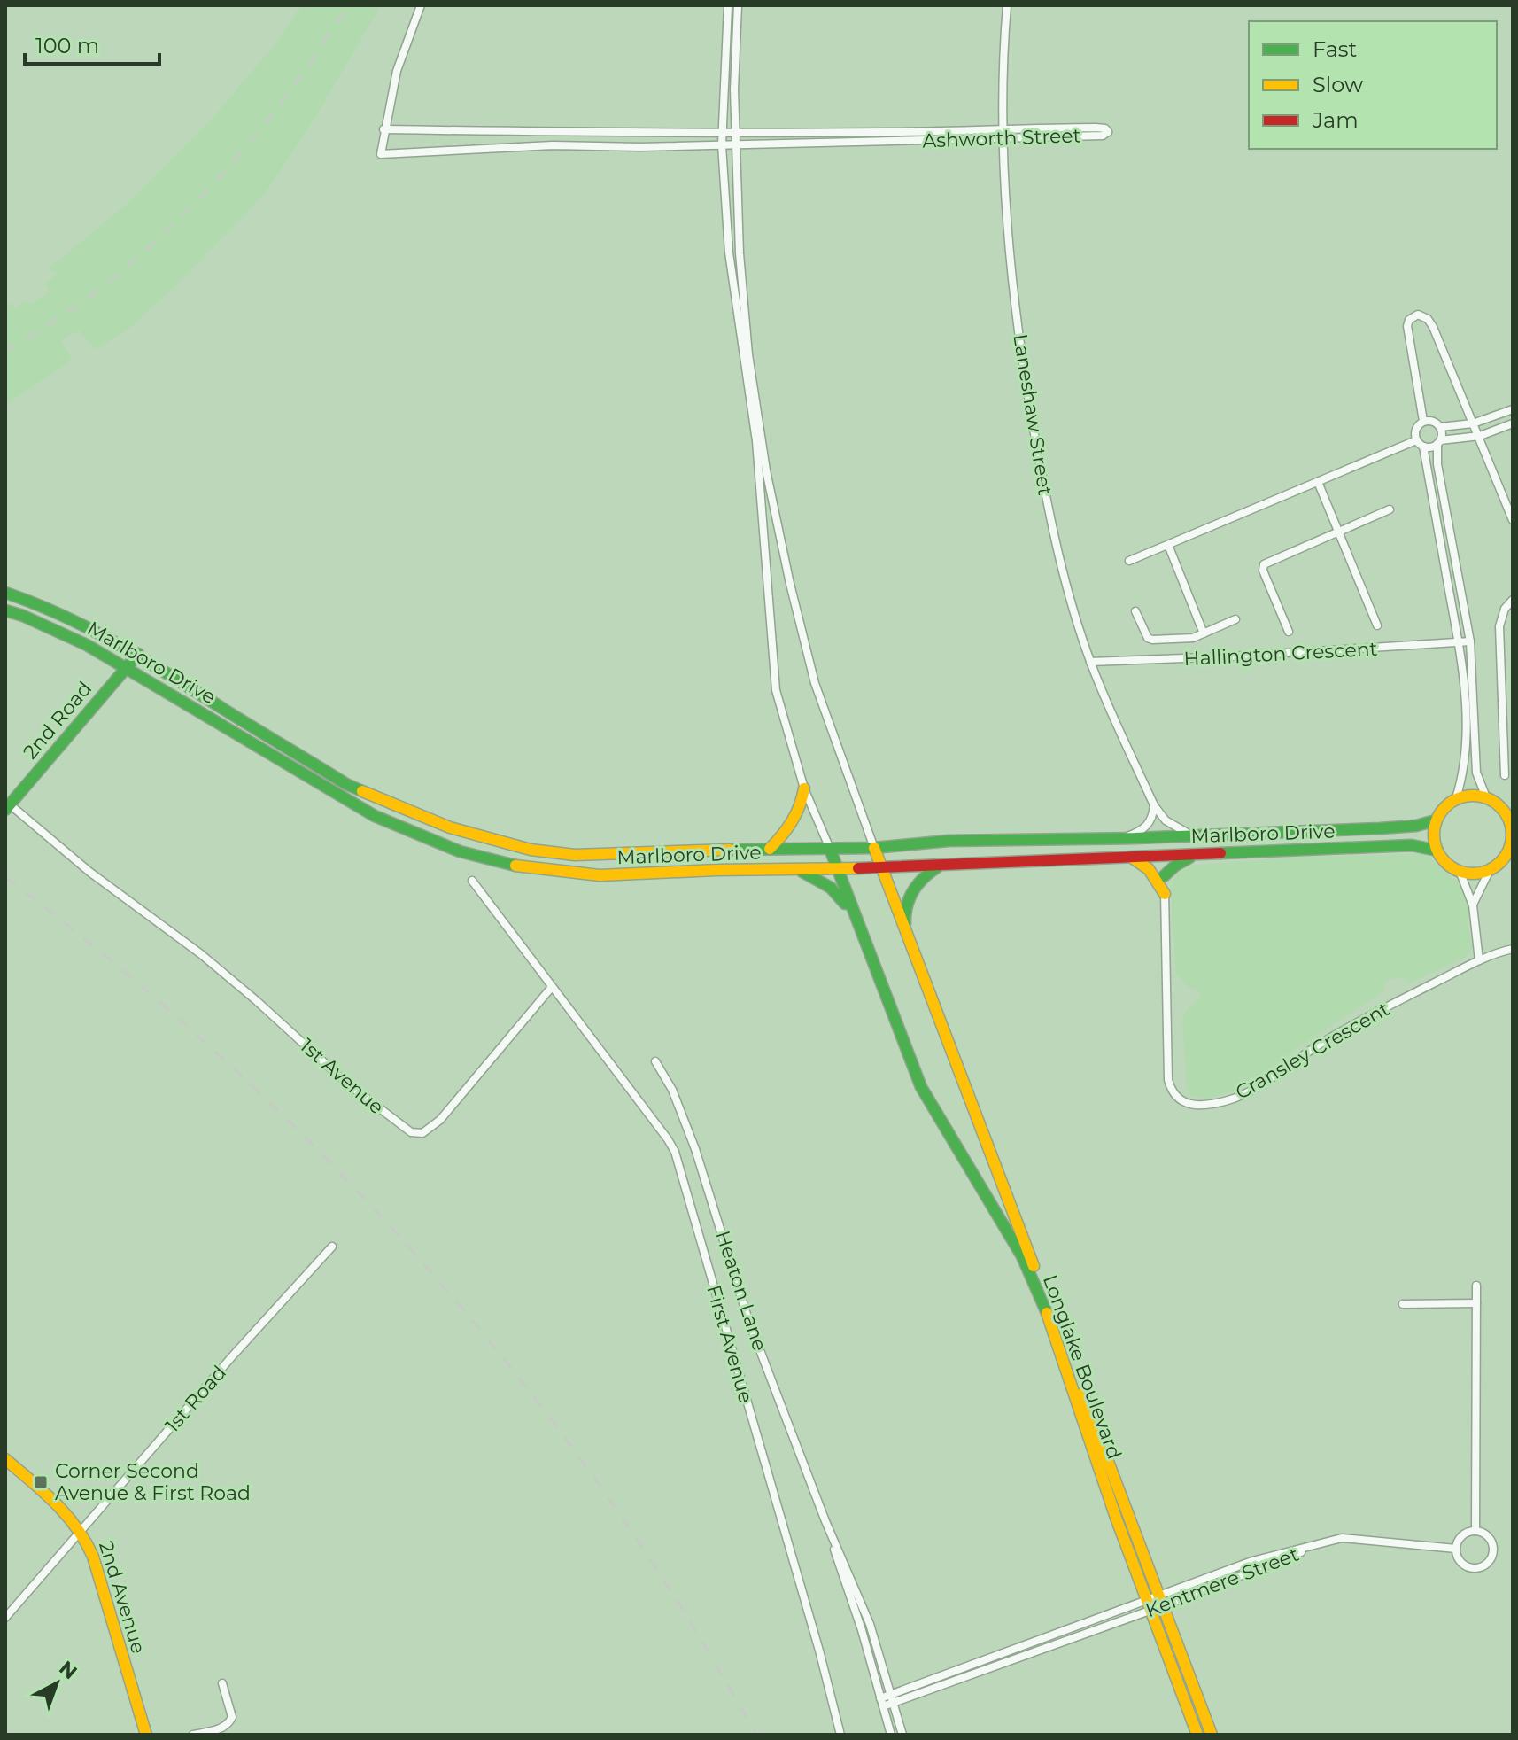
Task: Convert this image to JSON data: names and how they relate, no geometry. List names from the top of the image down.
{
  "streets": {
    "main road": [
      "Marlboro Drive",
      "2nd Road",
      "Longlake Boulevard",
      "2nd Avenue"
    ],
    "street": [
      "Ashworth Street",
      "Laneshaw Street",
      "Hallington Crescent",
      "Cransley Crescent",
      "1st Avenue",
      "Heaton Lane",
      "First Avenue",
      "1st Road",
      "Kentmere Street"
    ]
  },
  "crossings": [
    ["Ashworth Street", "Laneshaw Street"],
    ["Laneshaw Street", "Hallington Crescent"],
    ["Laneshaw Street", "Marlboro Drive"],
    ["Marlboro Drive", "2nd Road"],
    ["Marlboro Drive", "Cransley Crescent"],
    ["Marlboro Drive", "Longlake Boulevard"],
    ["2nd Road", "1st Avenue"],
    ["1st Avenue", "First Avenue"],
    ["Heaton Lane", "Kentmere Street"],
    ["Longlake Boulevard", "Kentmere Street"],
    ["1st Road", "2nd Avenue"]
  ],
  "places": {
    "transit": ["Corner Second Avenue & First Road"]
  },
  "legend": ["Fast", "Slow", "Jam"],
  "scale_bar": "100 m",
  "north": "top right"
}
